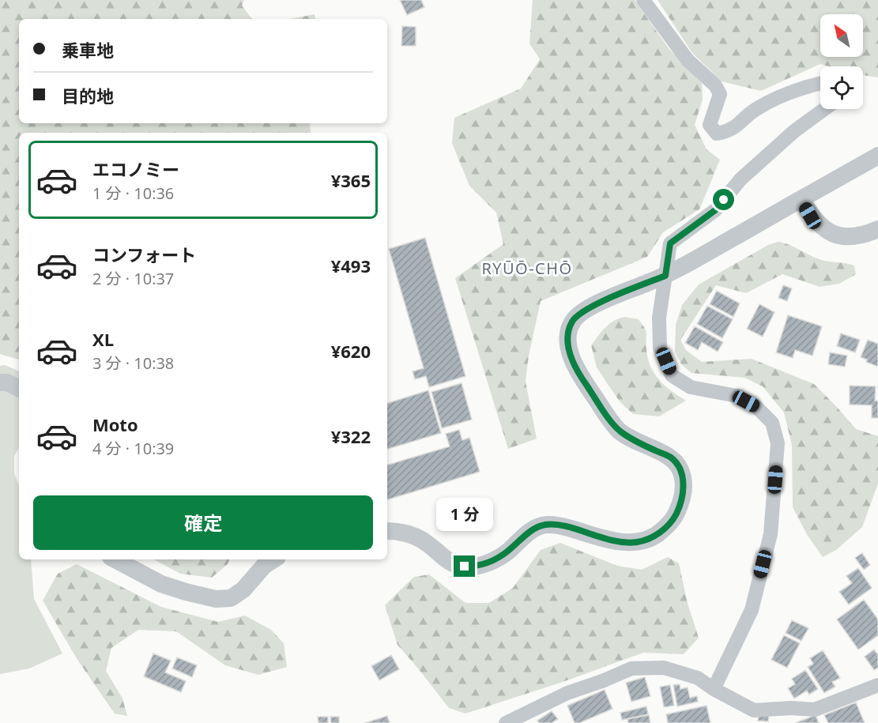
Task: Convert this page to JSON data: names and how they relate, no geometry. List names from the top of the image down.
{
  "districts": ["RYŪŌ-CHŌ"],
  "north": "top left",
  "page": {
    "banner": ["乗車地", "目的地"],
    "list": [
      {
        "name": "エコノミー",
        "note": "1 分 · 10:36",
        "value": "¥365"
      },
      {
        "name": "コンフォート",
        "note": "2 分 · 10:37",
        "value": "¥493"
      },
      {
        "name": "XL",
        "note": "3 分 · 10:38",
        "value": "¥620"
      },
      {
        "name": "Moto",
        "note": "4 分 · 10:39",
        "value": "¥322"
      }
    ],
    "buttons": "確定",
    "bubble": "1 分"
  }
}
